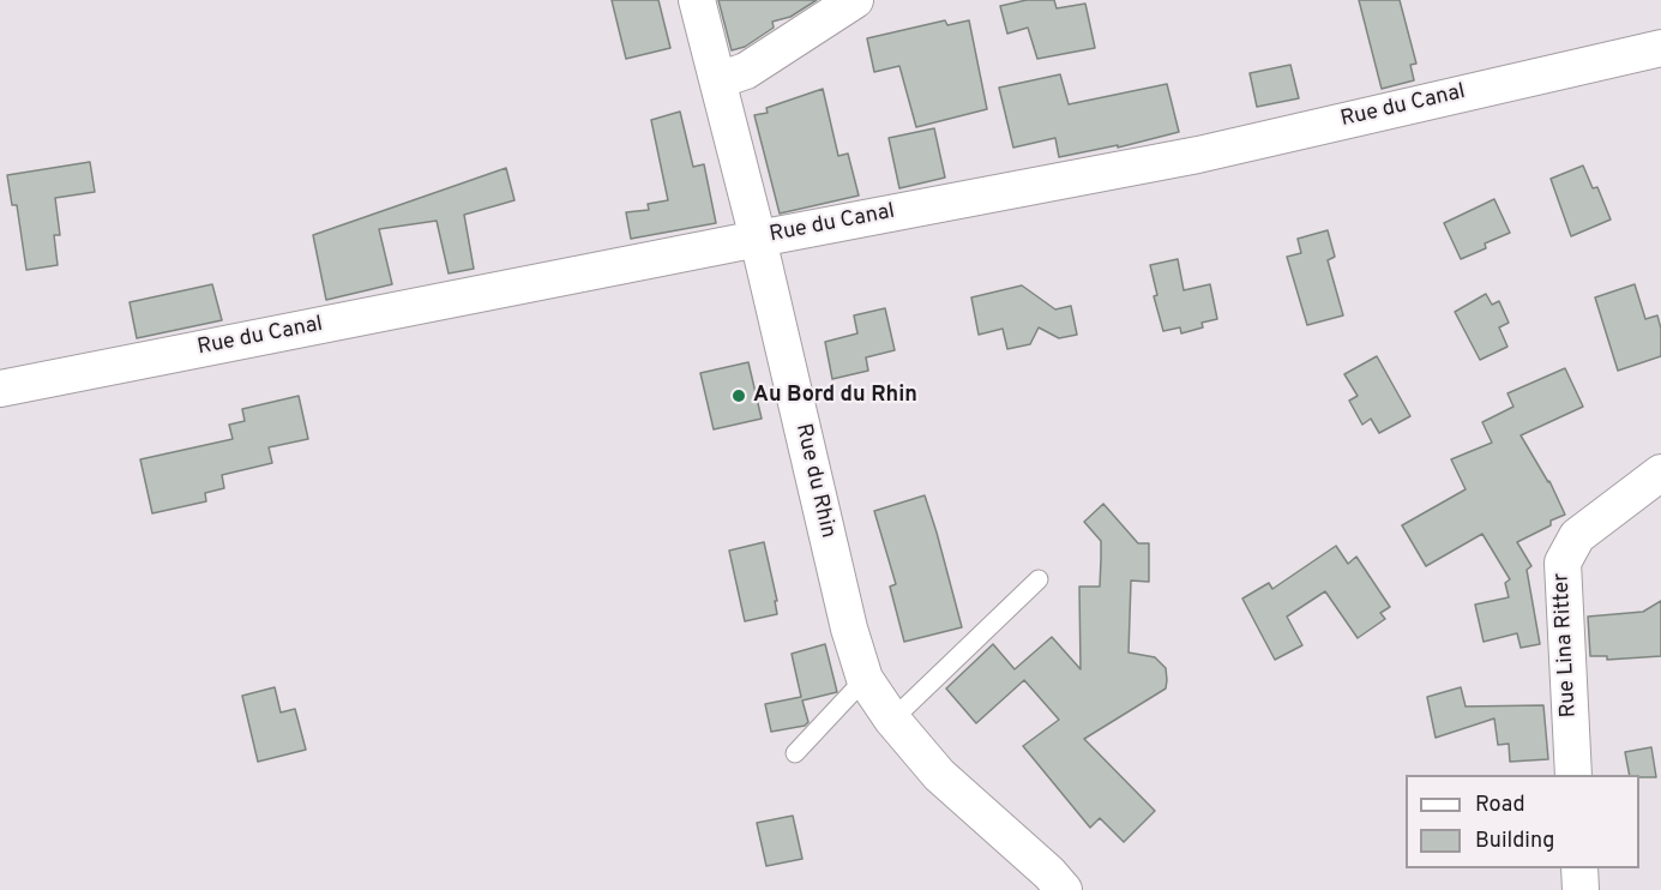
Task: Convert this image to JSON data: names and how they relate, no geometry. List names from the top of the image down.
{
  "streets": {
    "street": ["Rue du Canal", "Rue du Rhin", "Rue Lina Ritter"]
  },
  "crossings": [
    ["Rue du Canal", "Rue du Rhin"]
  ],
  "places": ["Au Bord du Rhin"],
  "legend": ["Road", "Building"]
}
